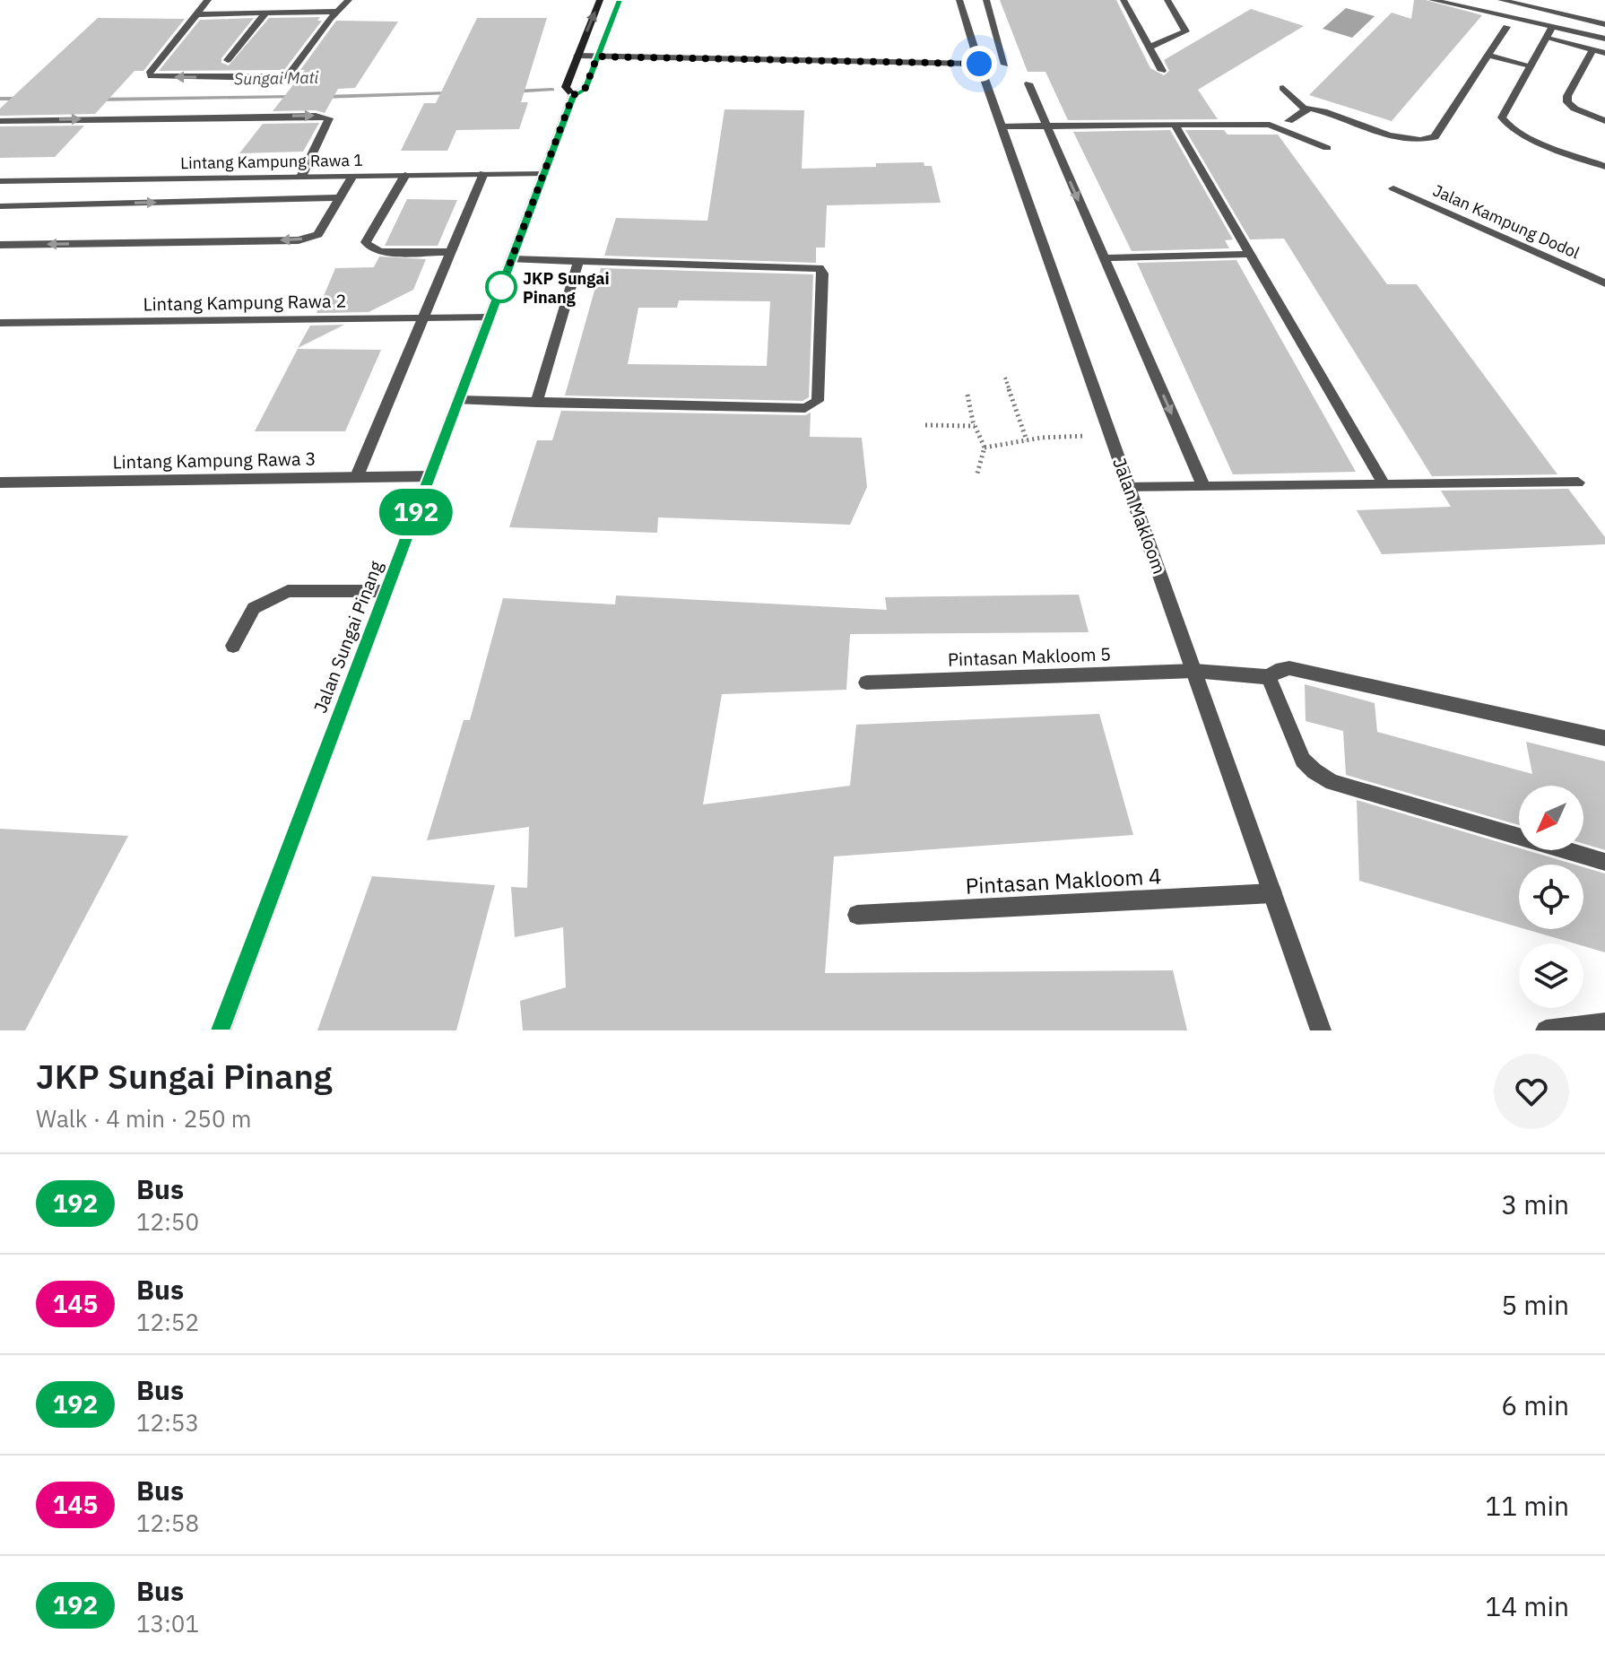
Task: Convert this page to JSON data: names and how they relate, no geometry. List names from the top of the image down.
{
  "streets": {
    "main road": ["Jalan Sungai Pinang"],
    "street": [
      "Lintang Kampung Rawa 1",
      "Jalan Kampung Dodol",
      "Lintang Kampung Rawa 2",
      "Lintang Kampung Rawa 3",
      "Jalan Makloom",
      "Pintasan Makloom 5",
      "Pintasan Makloom 4"
    ]
  },
  "crossings": [
    ["Lintang Kampung Rawa 1", "Jalan Sungai Pinang"],
    ["Lintang Kampung Rawa 2", "Jalan Sungai Pinang"],
    ["Lintang Kampung Rawa 3", "Jalan Sungai Pinang"],
    ["Jalan Makloom", "Pintasan Makloom 5"],
    ["Jalan Makloom", "Pintasan Makloom 4"]
  ],
  "water": ["Sungai Mati"],
  "places": ["JKP Sungai Pinang"],
  "lines": ["bus line 192"],
  "north": "bottom left",
  "page": {
    "on_map": "192",
    "heading": ["JKP Sungai Pinang", "Walk · 4 min · 250 m"],
    "list": [
      {
        "mark": "192",
        "name": "Bus",
        "note": "12:50",
        "value": "3 min"
      },
      {
        "mark": "145",
        "name": "Bus",
        "note": "12:52",
        "value": "5 min"
      },
      {
        "mark": "192",
        "name": "Bus",
        "note": "12:53",
        "value": "6 min"
      },
      {
        "mark": "145",
        "name": "Bus",
        "note": "12:58",
        "value": "11 min"
      },
      {
        "mark": "192",
        "name": "Bus",
        "note": "13:01",
        "value": "14 min"
      }
    ]
  }
}
